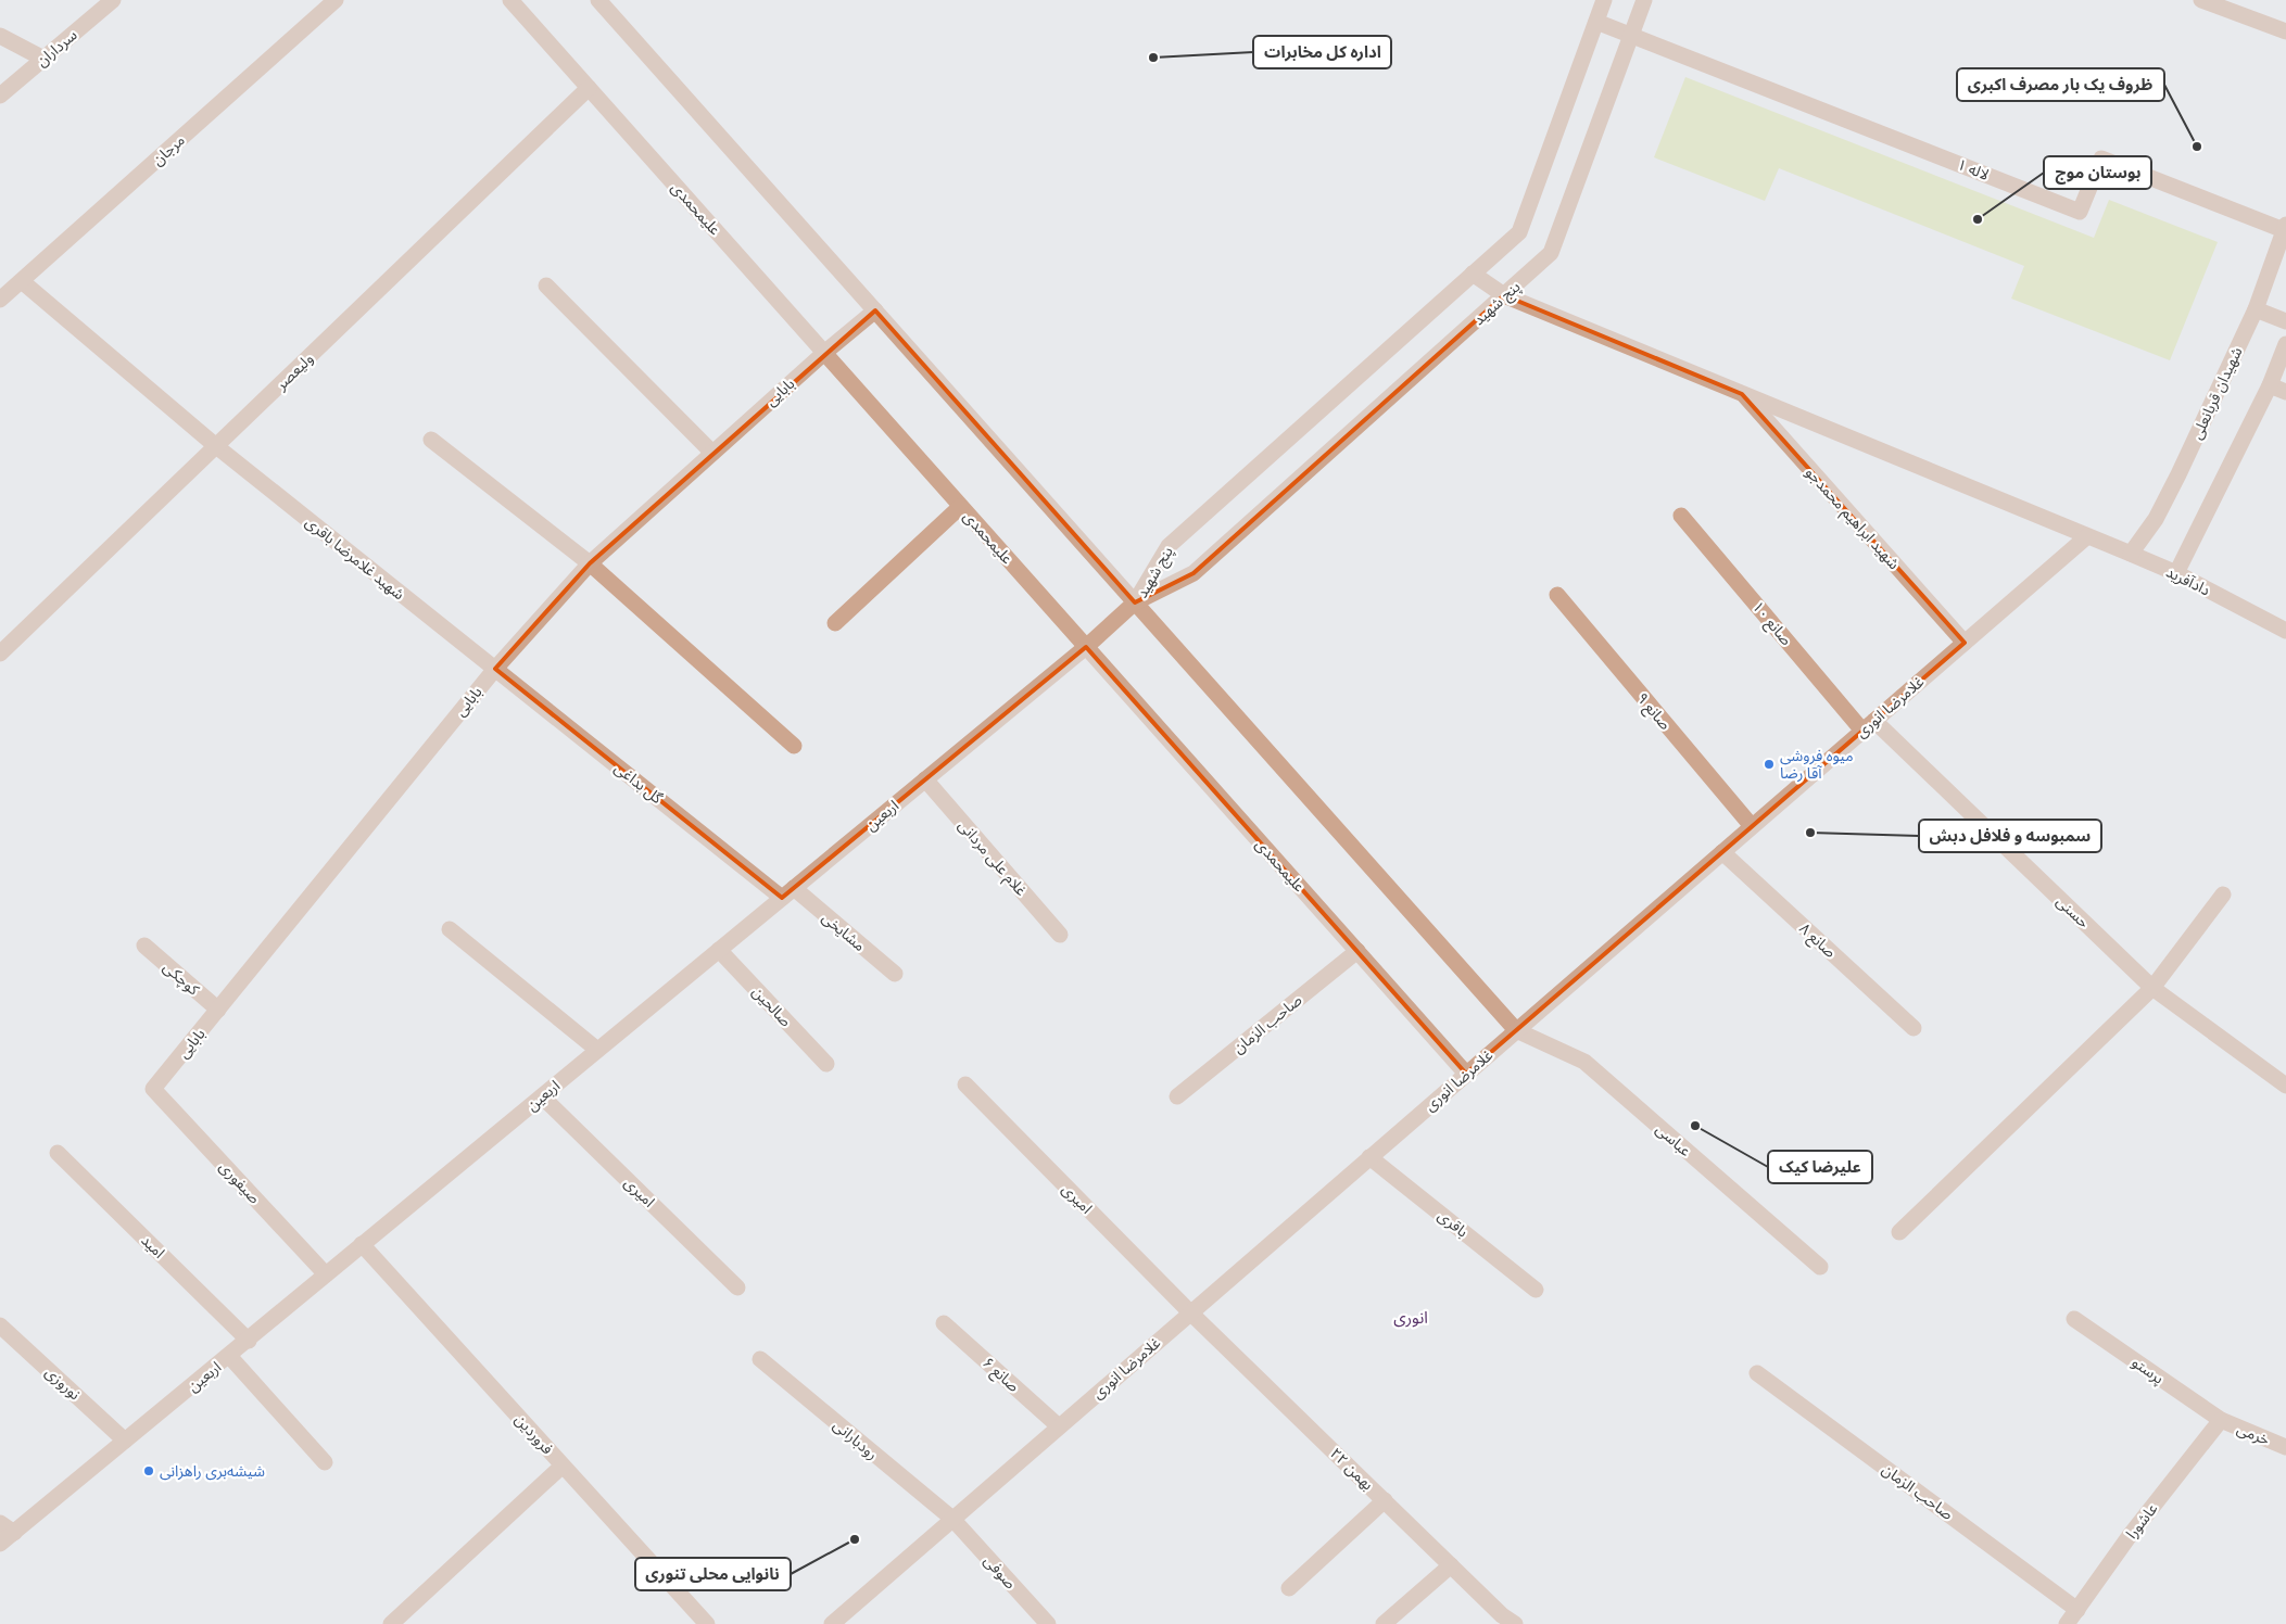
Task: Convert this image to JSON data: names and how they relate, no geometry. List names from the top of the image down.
{
  "streets": {
    "street": [
      "سرداران",
      "مرجان",
      "لاله ۱",
      "علیمحمدی",
      "پنج شهید",
      "ولیعصر",
      "بابایی",
      "شهیدان قربانعلی",
      "شهید ابراهیم محمدجو",
      "شهید غلامرضا باقری",
      "دادآفرید",
      "صانع ۱۰",
      "غلامرضا انوری",
      "صانع ۹",
      "گل بداغی",
      "اربعین",
      "غلام علی مردانی",
      "حسنی",
      "مشایخی",
      "صانع ۸",
      "کوچکی",
      "صالحین",
      "صاحب الزمان",
      "عباسی",
      "صیفوری",
      "امیری",
      "باقری",
      "امید",
      "پرستو",
      "صانع ۶",
      "نوروزی",
      "فروردین",
      "خرمی",
      "رودبارانی",
      "۲۲ بهمن",
      "عاشورا",
      "صوفی"
    ]
  },
  "crossings": [
    ["مرجان", "شهید غلامرضا باقری"],
    ["لاله ۱", "پنج شهید"],
    ["لاله ۱", "شهیدان قربانعلی"],
    ["علیمحمدی", "ولیعصر"],
    ["علیمحمدی", "بابایی"],
    ["علیمحمدی", "غلامرضا انوری"],
    ["علیمحمدی", "اربعین"],
    ["علیمحمدی", "صاحب الزمان"],
    ["پنج شهید", "دادآفرید"],
    ["پنج شهید", "اربعین"],
    ["ولیعصر", "شهید غلامرضا باقری"],
    ["بابایی", "شهید غلامرضا باقری"],
    ["بابایی", "گل بداغی"],
    ["بابایی", "کوچکی"],
    ["بابایی", "صیفوری"],
    ["شهیدان قربانعلی", "دادآفرید"],
    ["شهید ابراهیم محمدجو", "دادآفرید"],
    ["شهید ابراهیم محمدجو", "غلامرضا انوری"],
    ["شهید غلامرضا باقری", "گل بداغی"],
    ["دادآفرید", "غلامرضا انوری"],
    ["صانع ۱۰", "غلامرضا انوری"],
    ["صانع ۱۰", "حسنی"],
    ["غلامرضا انوری", "صانع ۹"],
    ["غلامرضا انوری", "حسنی"],
    ["غلامرضا انوری", "صانع ۸"],
    ["غلامرضا انوری", "عباسی"],
    ["غلامرضا انوری", "امیری"],
    ["غلامرضا انوری", "باقری"],
    ["غلامرضا انوری", "صانع ۶"],
    ["غلامرضا انوری", "رودبارانی"],
    ["غلامرضا انوری", "۲۲ بهمن"],
    ["غلامرضا انوری", "صوفی"],
    ["گل بداغی", "اربعین"],
    ["گل بداغی", "مشایخی"],
    ["اربعین", "غلام علی مردانی"],
    ["اربعین", "مشایخی"],
    ["اربعین", "صالحین"],
    ["اربعین", "صیفوری"],
    ["اربعین", "امیری"],
    ["اربعین", "امید"],
    ["اربعین", "نوروزی"],
    ["اربعین", "فروردین"],
    ["صاحب الزمان", "عاشورا"],
    ["امیری", "۲۲ بهمن"],
    ["پرستو", "خرمی"],
    ["پرستو", "عاشورا"],
    ["خرمی", "عاشورا"],
    ["رودبارانی", "صوفی"]
  ],
  "districts": ["انوری"],
  "places": [
    "اداره کل مخابرات",
    "ظروف یک بار مصرف اکبری",
    "بوستان موج",
    "میوه فروشی آقا رضا",
    "سمبوسه و فلافل دبش",
    "علیرضا کیک",
    "شیشه‌بری راهزانی",
    "نانوایی محلی تنوری"
  ]
}
